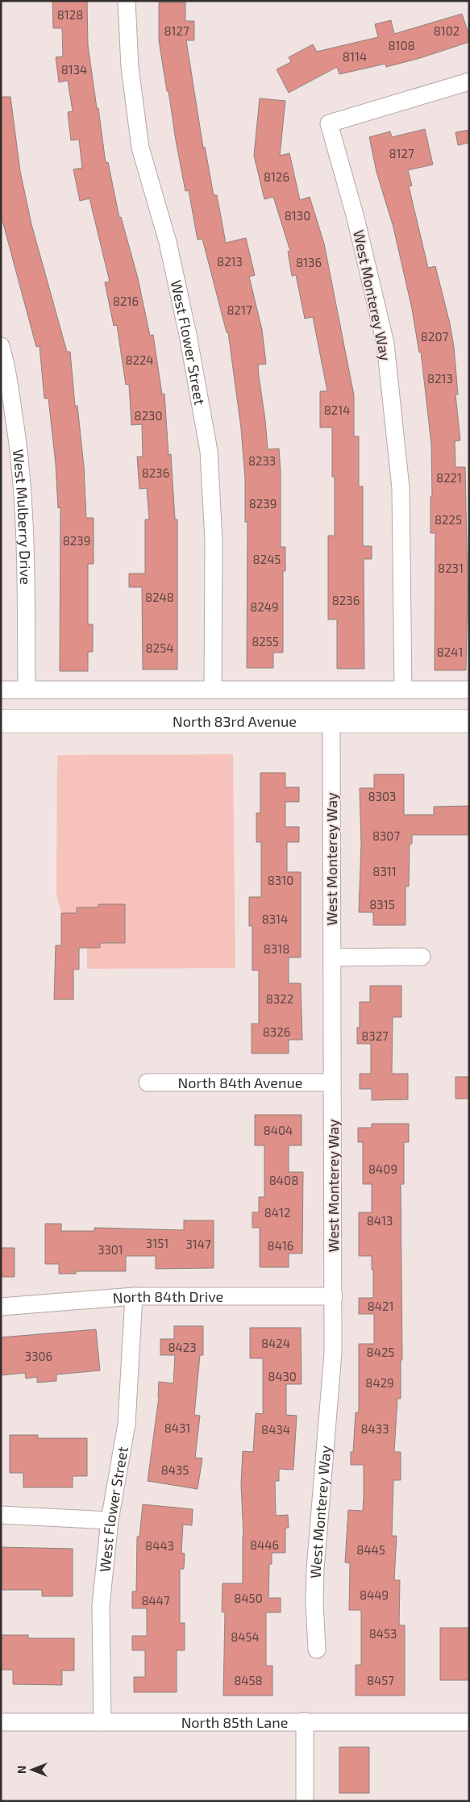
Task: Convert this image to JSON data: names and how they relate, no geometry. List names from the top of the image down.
{
  "streets": {
    "main road": ["North 83rd Avenue"],
    "street": [
      "West Monterey Way",
      "West Flower Street",
      "West Mulberry Drive",
      "North 84th Avenue",
      "North 84th Drive",
      "North 85th Lane"
    ]
  },
  "crossings": [
    ["West Monterey Way", "North 83rd Avenue"],
    ["West Monterey Way", "North 84th Avenue"],
    ["West Monterey Way", "North 84th Drive"],
    ["West Flower Street", "North 84th Drive"],
    ["West Flower Street", "North 85th Lane"]
  ],
  "house_numbers": [
    "8128",
    "8127",
    "8102",
    "8108",
    "8114",
    "8134",
    "8127",
    "8126",
    "8130",
    "8213",
    "8136",
    "8216",
    "8217",
    "8207",
    "8224",
    "8213",
    "8214",
    "8230",
    "8233",
    "8236",
    "8221",
    "8239",
    "8225",
    "8239",
    "8245",
    "8231",
    "8248",
    "8236",
    "8249",
    "8255",
    "8254",
    "8241",
    "8303",
    "8307",
    "8311",
    "8310",
    "8315",
    "8314",
    "8318",
    "8322",
    "8326",
    "8327",
    "8404",
    "8409",
    "8408",
    "8412",
    "8413",
    "3151",
    "3147",
    "8416",
    "3301",
    "8421",
    "8424",
    "8423",
    "8425",
    "3306",
    "8430",
    "8429",
    "8431",
    "8433",
    "8434",
    "8435",
    "8446",
    "8443",
    "8445",
    "8449",
    "8450",
    "8447",
    "8453",
    "8454",
    "8458",
    "8457"
  ],
  "north": "left"
}
